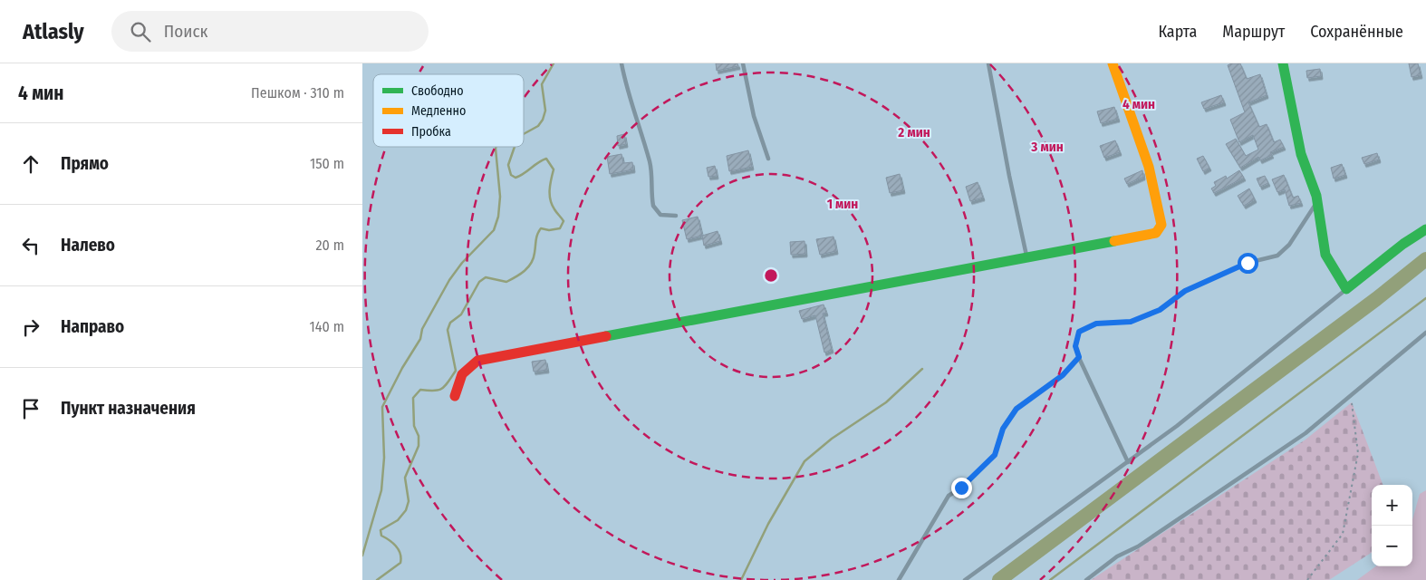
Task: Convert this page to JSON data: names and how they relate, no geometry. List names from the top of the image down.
{
  "legend": ["Свободно", "Медленно", "Пробка"],
  "page": {
    "header": "Atlasly",
    "search": "Поиск",
    "nav": ["Карта", "Маршрут", "Сохранённые"],
    "heading": ["4 мин", "Пешком · 310 m"],
    "list": [
      ["Прямо", "150 m"],
      ["Налево", "20 m"],
      ["Направо", "140 m"],
      "Пункт назначения"
    ],
    "map_buttons": ["+", "−"]
  },
  "rings": [
    "4 мин",
    "2 мин",
    "3 мин",
    "1 мин"
  ]
}
